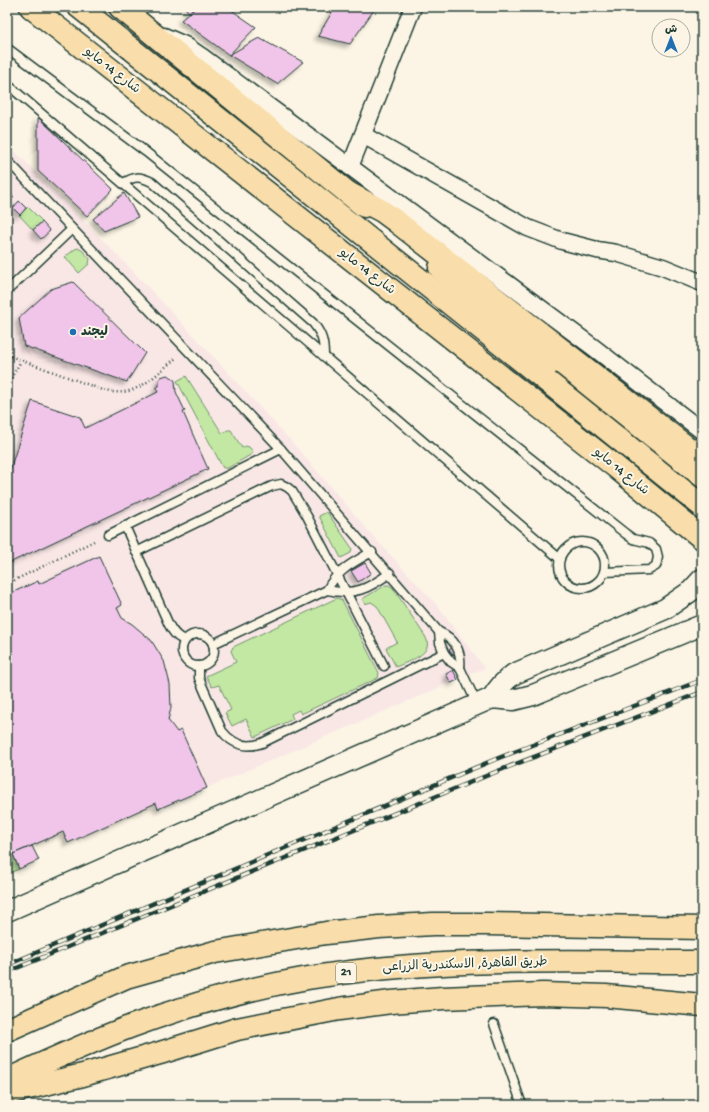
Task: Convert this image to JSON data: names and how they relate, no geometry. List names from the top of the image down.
{
  "streets": {
    "main road": ["شارع 14 مايو", "طريق القاهرة, الاسكندرية الزراعى", "21"]
  },
  "places": ["ليجند"],
  "north": "top"
}
